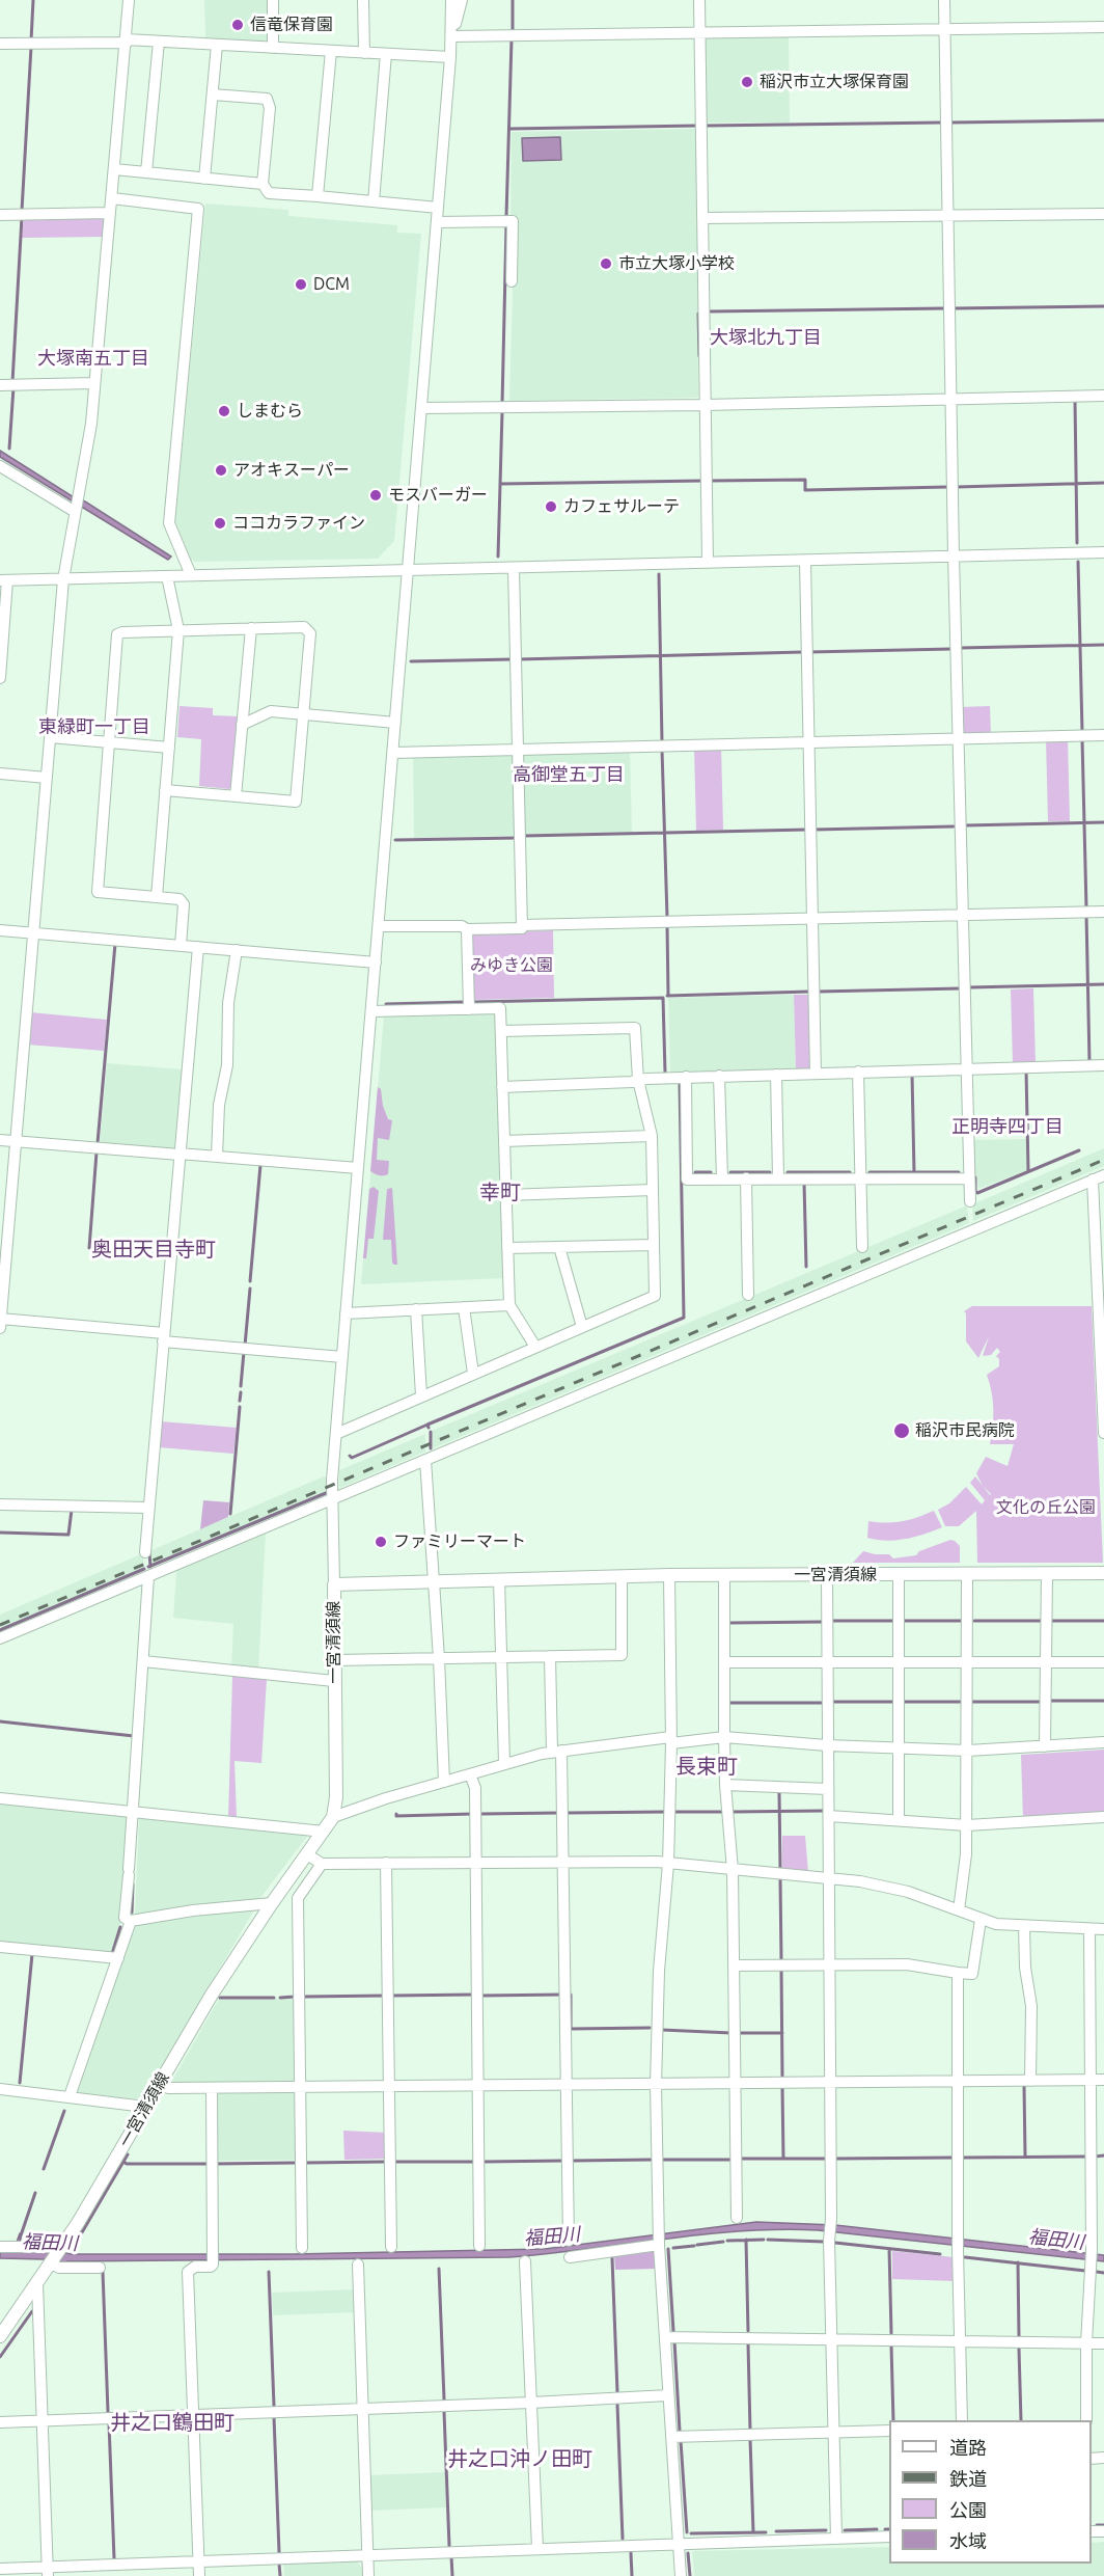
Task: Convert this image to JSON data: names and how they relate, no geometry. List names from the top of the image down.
{
  "streets": {
    "main road": ["一宮清須線"]
  },
  "districts": [
    "大塚北九丁目",
    "大塚南五丁目",
    "東緑町一丁目",
    "高御堂五丁目",
    "正明寺四丁目",
    "幸町",
    "奥田天目寺町",
    "長束町",
    "井之口鶴田町",
    "井之口沖ノ田町"
  ],
  "water": ["福田川"],
  "parks": ["みゆき公園", "文化の丘公園"],
  "places": [
    "信竜保育園",
    "稲沢市立大塚保育園",
    "市立大塚小学校",
    "DCM",
    "しまむら",
    "アオキスーパー",
    "モスバーガー",
    "カフェサルーテ",
    "ココカラファイン",
    "稲沢市民病院",
    "ファミリーマート"
  ],
  "legend": [
    "道路",
    "鉄道",
    "公園",
    "水域"
  ]
}
